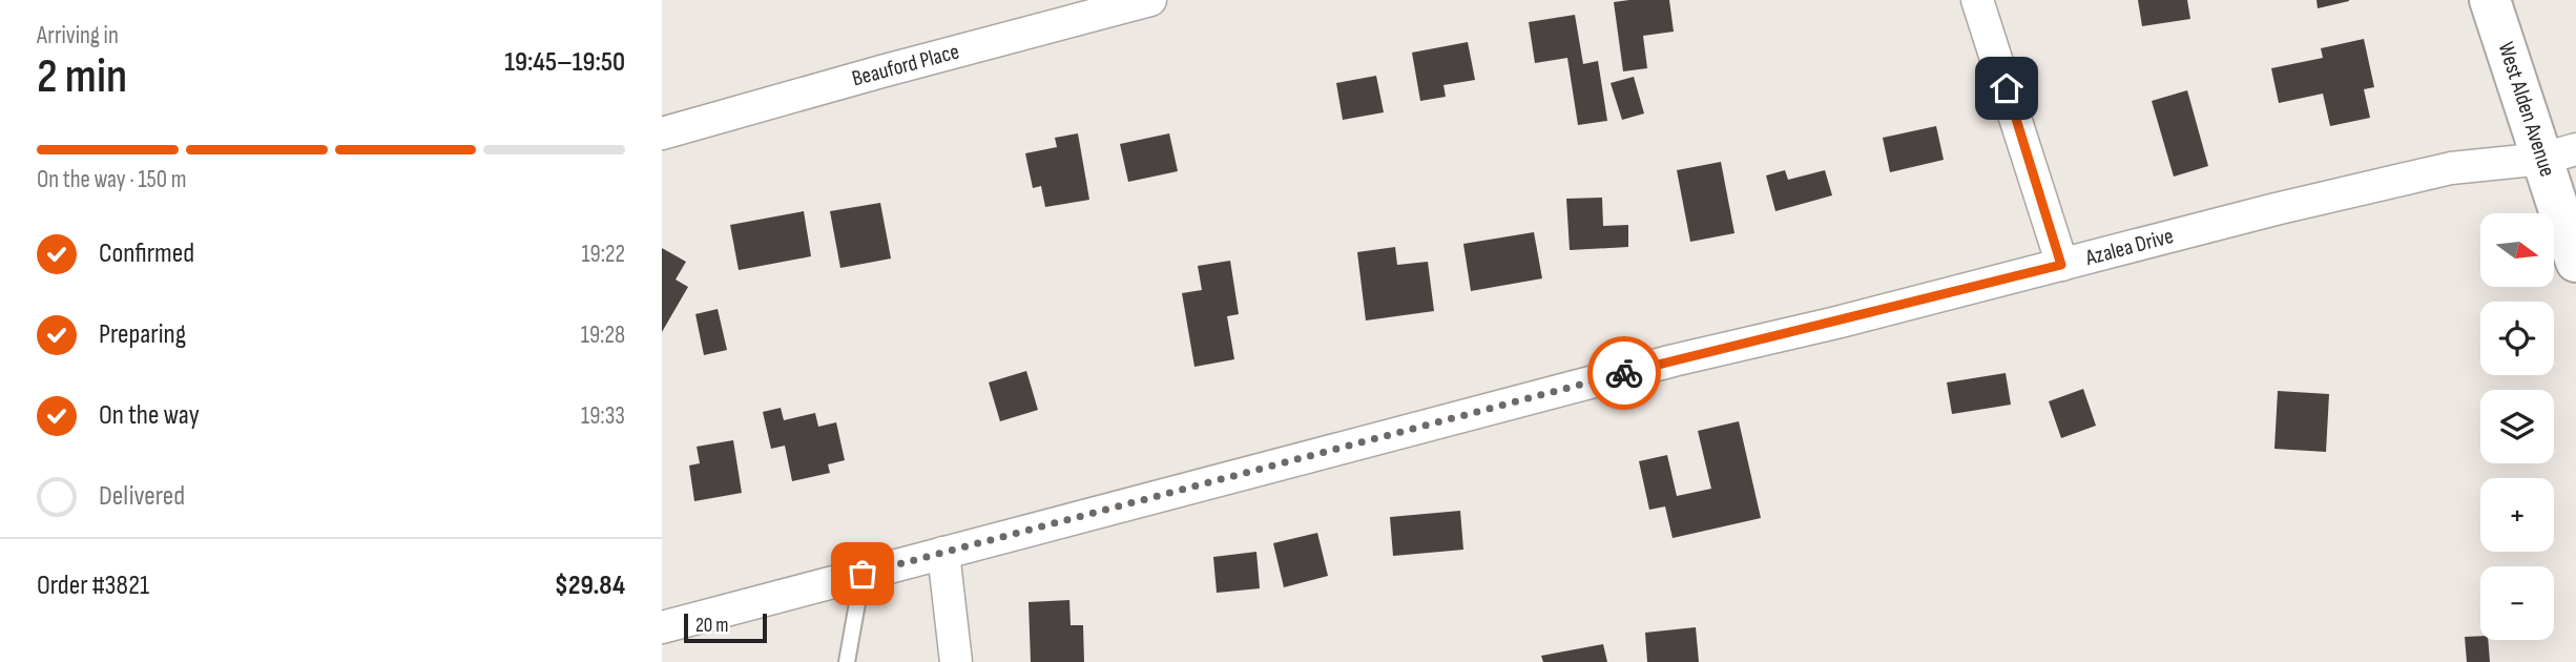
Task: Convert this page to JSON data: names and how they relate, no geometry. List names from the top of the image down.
{
  "streets": {
    "street": ["Beauford Place", "West Alden Avenue", "Azalea Drive"]
  },
  "crossings": [
    ["West Alden Avenue", "Azalea Drive"]
  ],
  "scale_bar": "20 m",
  "north": "right",
  "page": {
    "heading": ["2 min", "Arriving in", "19:45–19:50"],
    "panel": ["Order #3821", "$29.84"],
    "bar": "On the way · 150 m",
    "list": [
      ["Confirmed", "19:22"],
      ["Preparing", "19:28"],
      ["On the way", "19:33"],
      "Delivered"
    ],
    "map_buttons": ["+", "−"],
    "scale": "20 m"
  }
}
